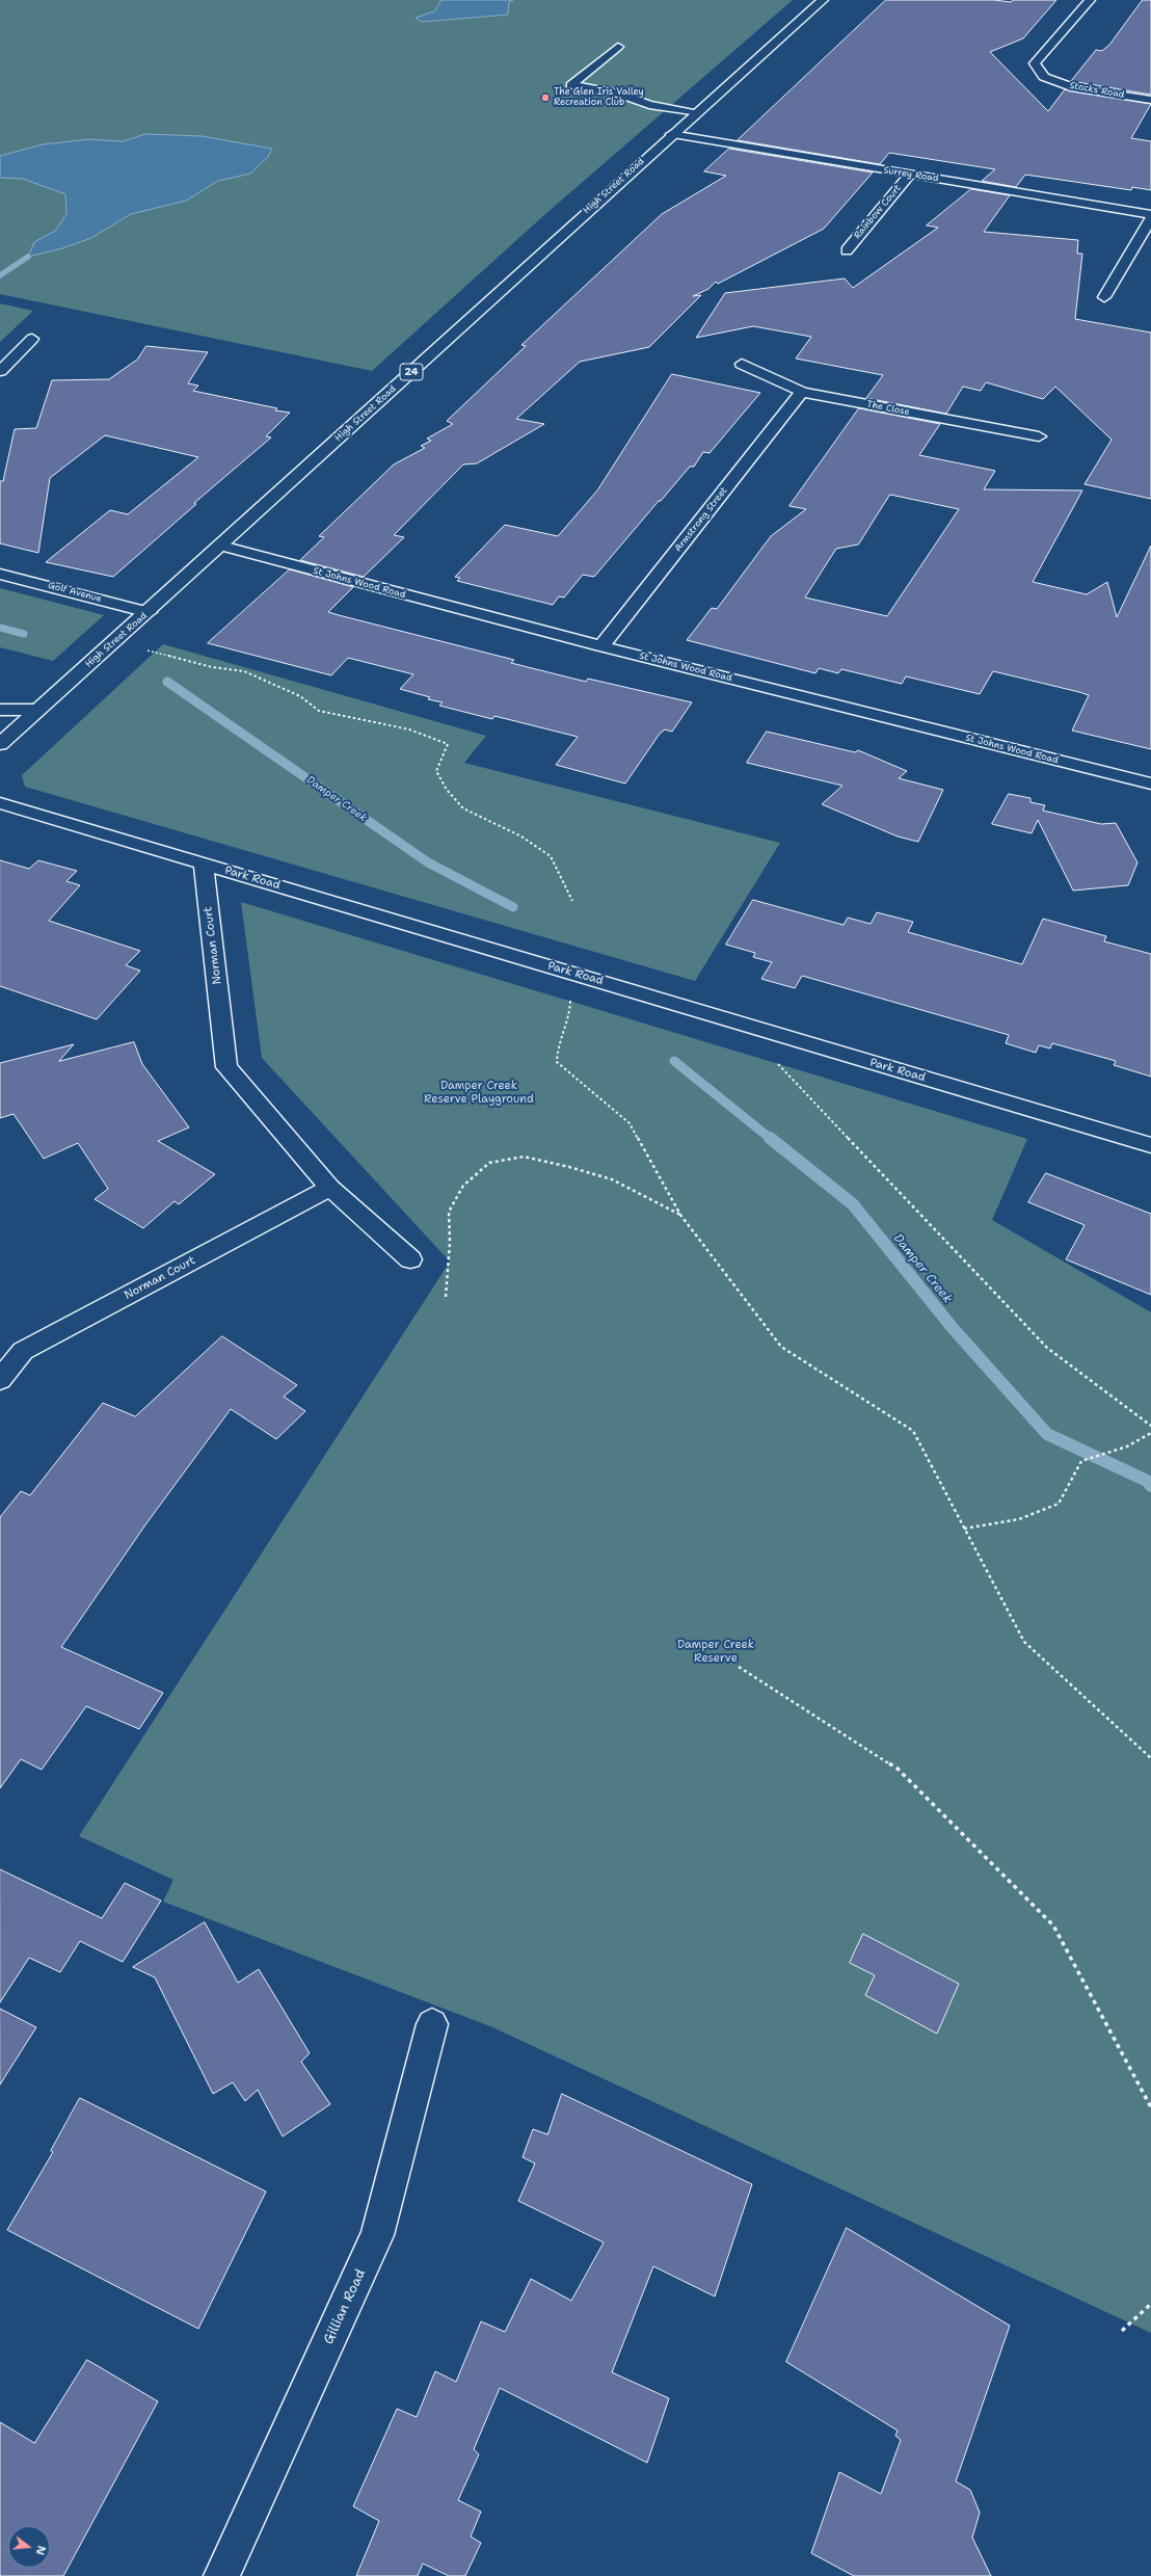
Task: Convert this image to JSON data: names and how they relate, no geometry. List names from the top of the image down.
{
  "streets": {
    "street": [
      "Stocks Road",
      "Surrey Road",
      "High Street Road",
      "Rainbow Court",
      "24",
      "The Close",
      "Armstrong Street",
      "St Johns Wood Road",
      "Golf Avenue",
      "Park Road",
      "Norman Court",
      "Gillian Road"
    ]
  },
  "crossings": [
    ["Surrey Road", "High Street Road"],
    ["Surrey Road", "Rainbow Court"],
    ["High Street Road", "St Johns Wood Road"],
    ["High Street Road", "Golf Avenue"],
    ["The Close", "Armstrong Street"],
    ["Armstrong Street", "St Johns Wood Road"],
    ["Park Road", "Norman Court"]
  ],
  "water": ["Damper Creek"],
  "parks": ["Damper Creek Reserve Playground", "Damper Creek Reserve"],
  "places": ["The Glen Iris Valley Recreation Club"],
  "north": "right"
}
